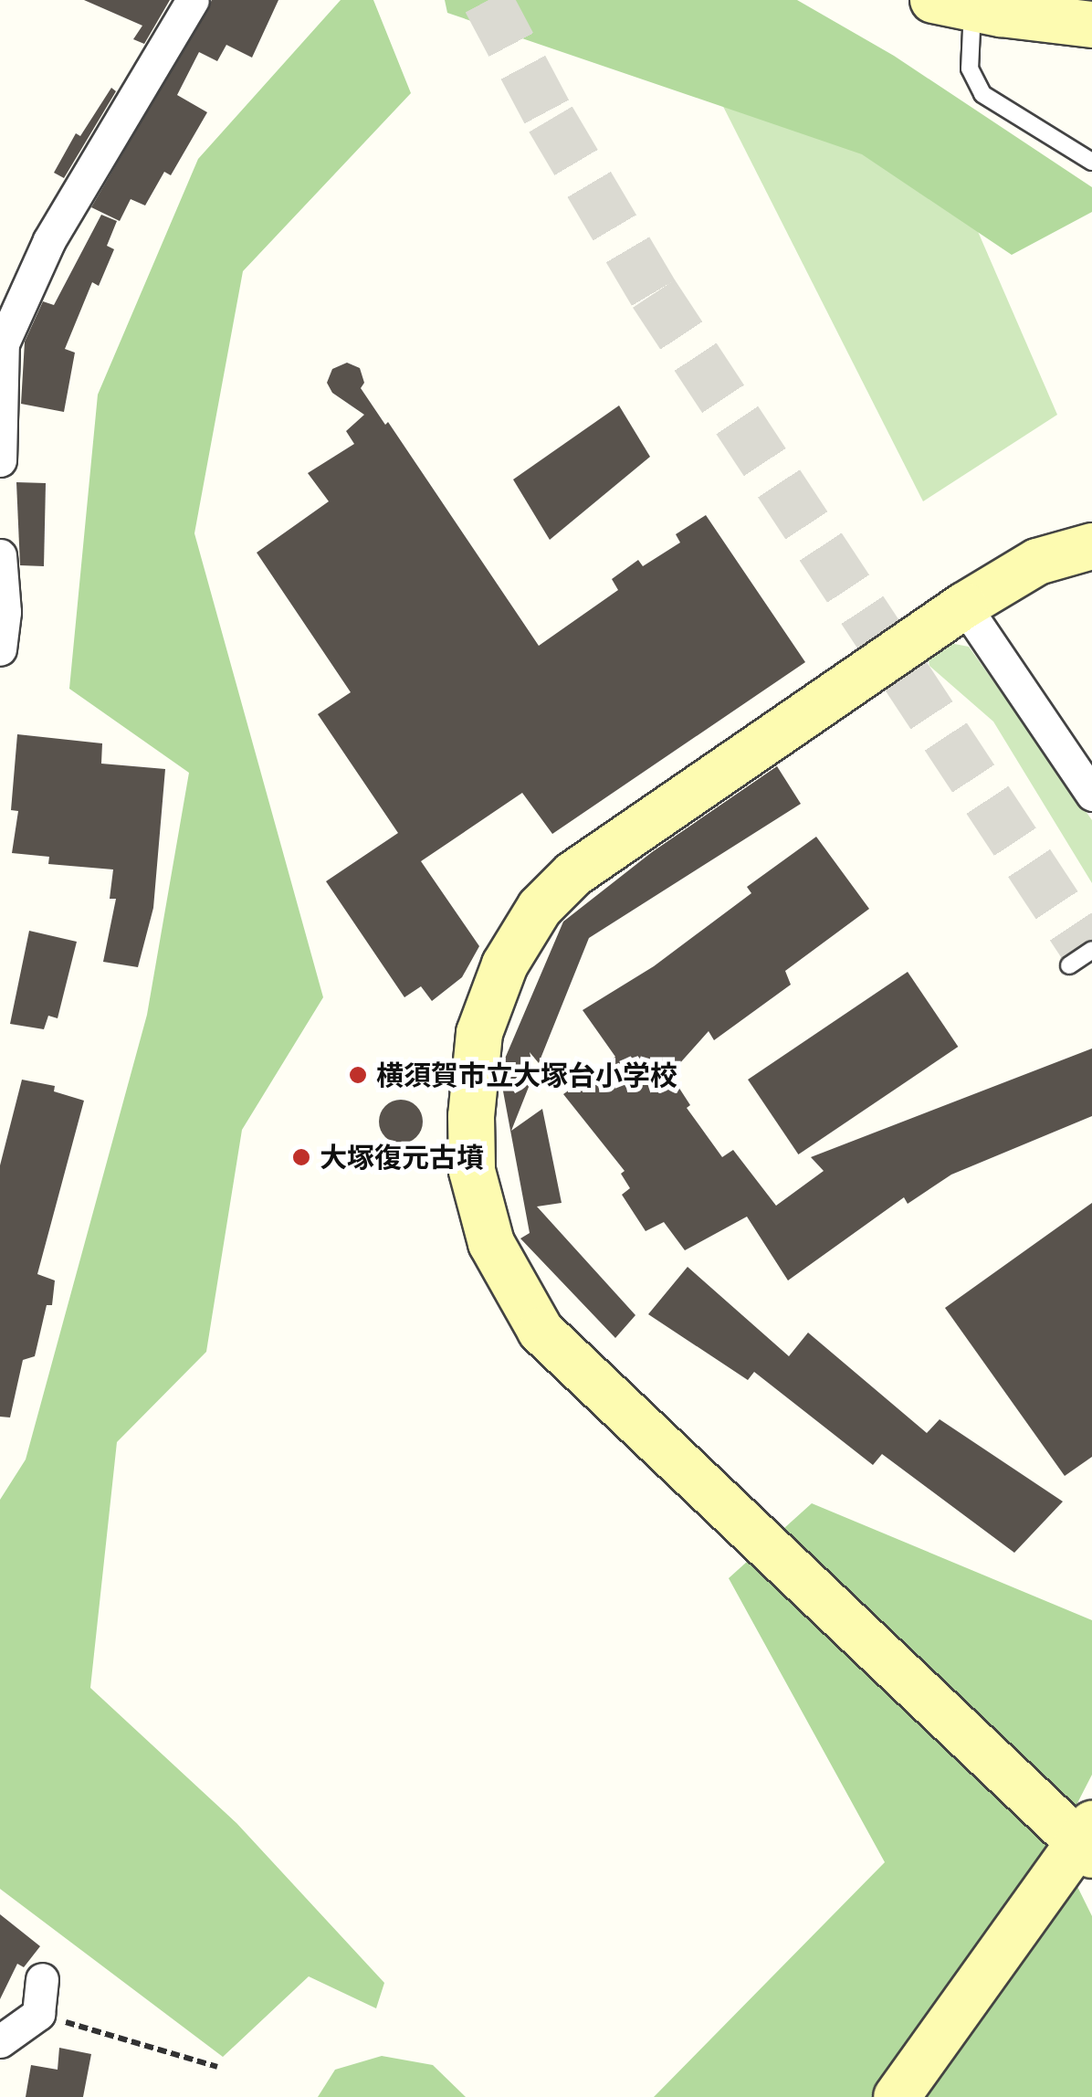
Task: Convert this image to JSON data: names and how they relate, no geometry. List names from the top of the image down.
{
  "places": ["横須賀市立大塚台小学校", "大塚復元古墳"]
}
